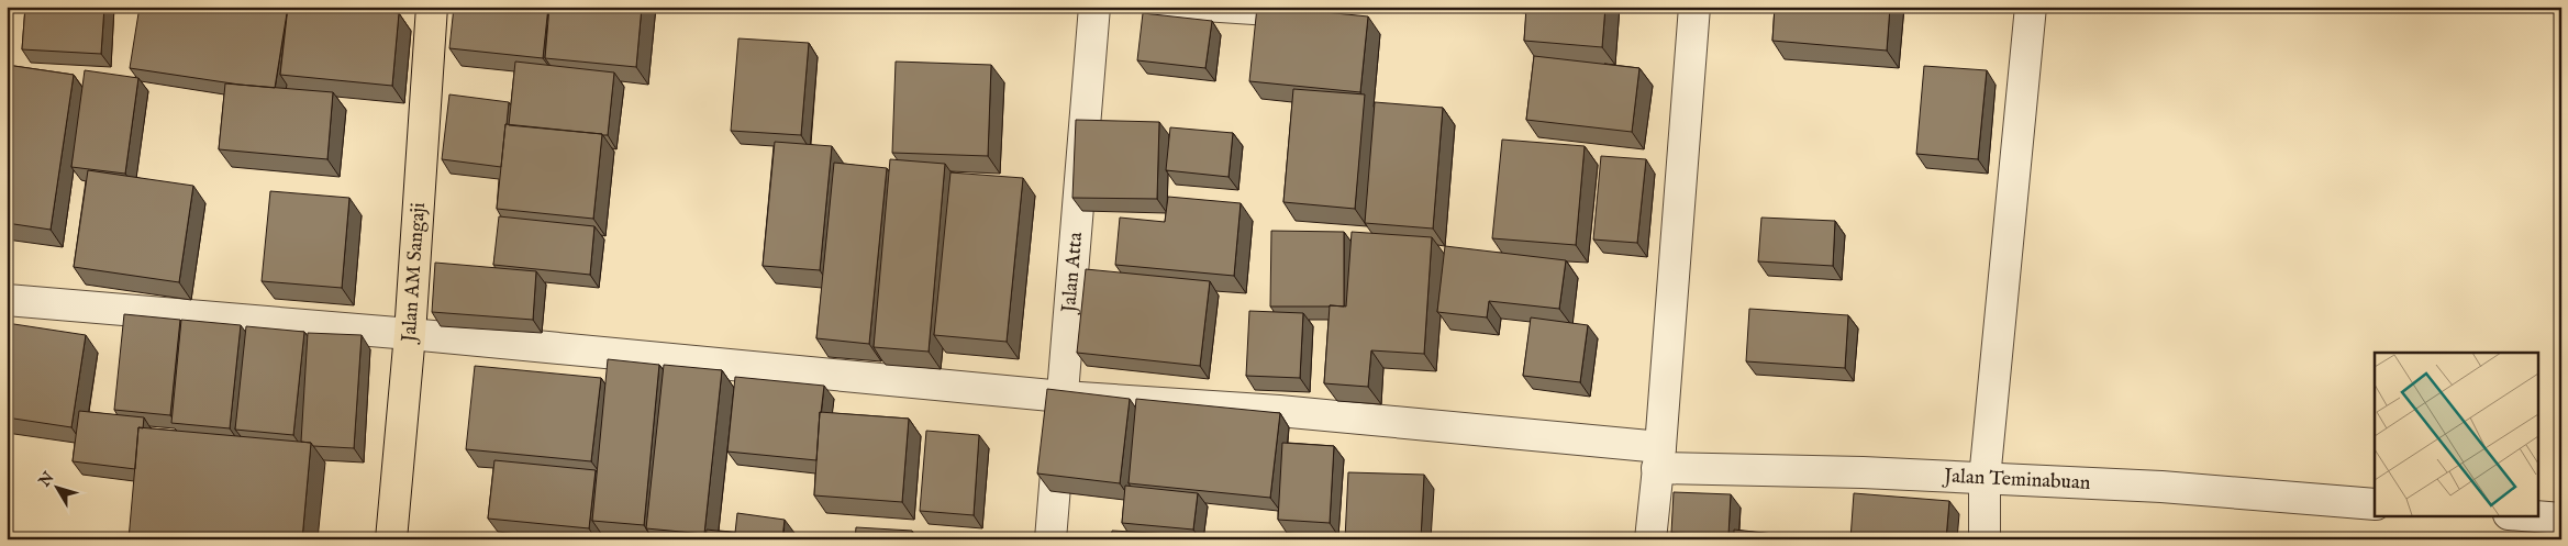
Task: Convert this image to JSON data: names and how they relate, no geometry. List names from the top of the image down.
{
  "streets": {
    "highway": ["Jalan AM Sangaji"],
    "street": ["Jalan Atta", "Jalan Teminabuan"]
  },
  "crossings": [
    ["Jalan AM Sangaji", "Jalan Teminabuan"],
    ["Jalan Atta", "Jalan Teminabuan"]
  ],
  "north": "top left"
}
